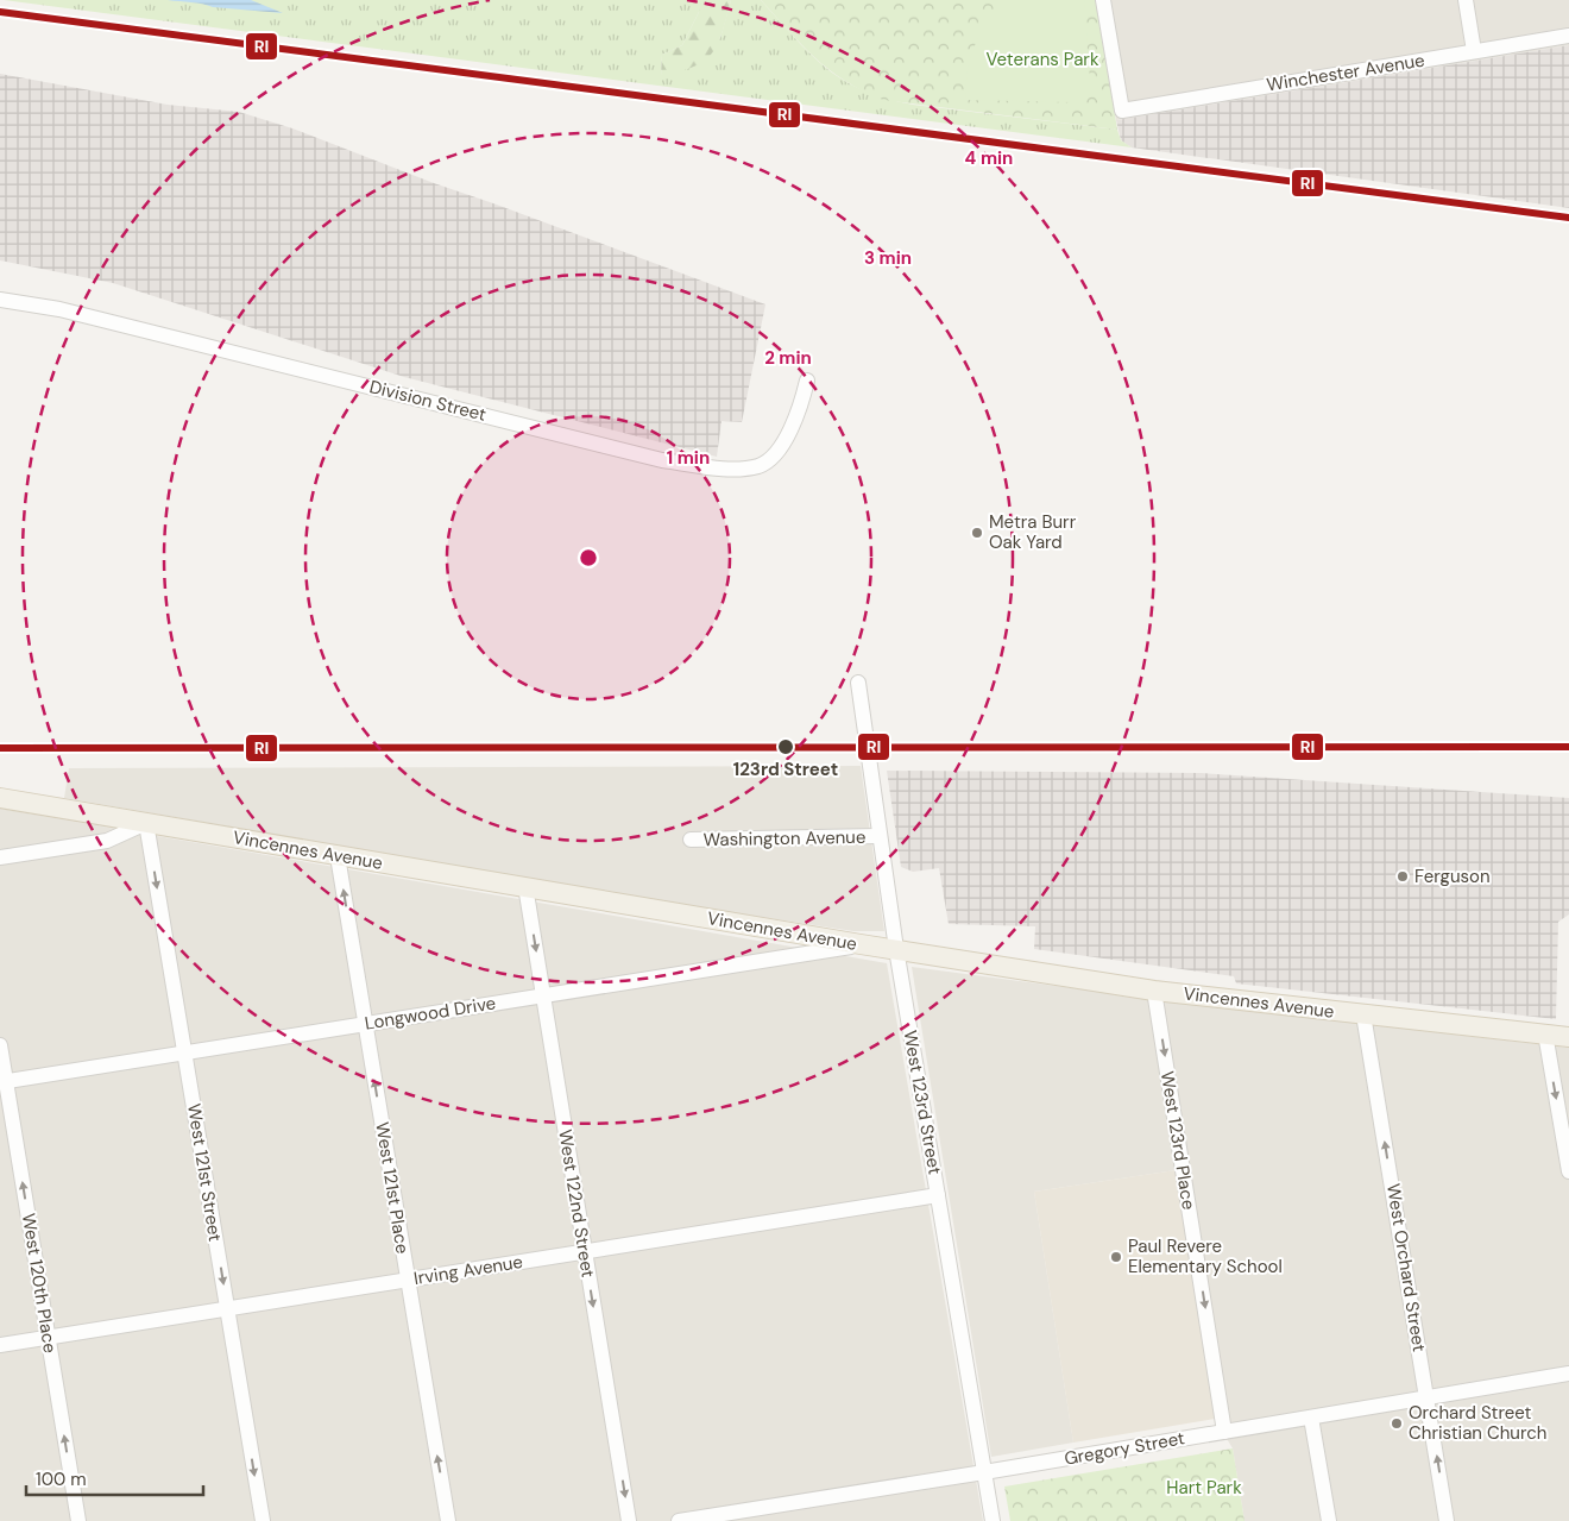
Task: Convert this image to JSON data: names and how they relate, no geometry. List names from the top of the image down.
{
  "streets": {
    "main road": ["Vincennes Avenue"],
    "street": [
      "Winchester Avenue",
      "Division Street",
      "Washington Avenue",
      "Longwood Drive",
      "West 123rd Street",
      "West 123rd Place",
      "West 121st Street",
      "West 121st Place",
      "West 122nd Street",
      "West Orchard Street",
      "Irving Avenue",
      "West 120th Place",
      "Gregory Street"
    ]
  },
  "crossings": [
    ["Washington Avenue", "West 123rd Street"],
    ["Vincennes Avenue", "Longwood Drive"],
    ["Vincennes Avenue", "West 123rd Street"],
    ["Vincennes Avenue", "West 123rd Place"],
    ["Vincennes Avenue", "West 121st Street"],
    ["Vincennes Avenue", "West 121st Place"],
    ["Vincennes Avenue", "West 122nd Street"],
    ["Vincennes Avenue", "West Orchard Street"],
    ["Longwood Drive", "West 121st Street"],
    ["Longwood Drive", "West 121st Place"],
    ["Longwood Drive", "West 122nd Street"],
    ["Longwood Drive", "West 120th Place"],
    ["West 123rd Street", "Irving Avenue"],
    ["West 123rd Street", "Gregory Street"],
    ["West 123rd Place", "Gregory Street"],
    ["West 121st Street", "Irving Avenue"],
    ["West 121st Place", "Irving Avenue"],
    ["West 122nd Street", "Irving Avenue"],
    ["West Orchard Street", "Gregory Street"],
    ["Irving Avenue", "West 120th Place"]
  ],
  "one_way": [
    "West 123rd Place",
    "West 121st Street",
    "West 121st Place",
    "West 122nd Street",
    "West Orchard Street",
    "West 120th Place"
  ],
  "parks": ["Veterans Park", "Hart Park"],
  "places": [
    "Metra Burr Oak Yard",
    "123rd Street",
    "Ferguson",
    "Paul Revere Elementary School",
    "Orchard Street Christian Church"
  ],
  "lines": ["transit line RI"],
  "scale_bar": "100 m",
  "rings": [
    "4 min",
    "3 min",
    "2 min",
    "1 min"
  ]
}
